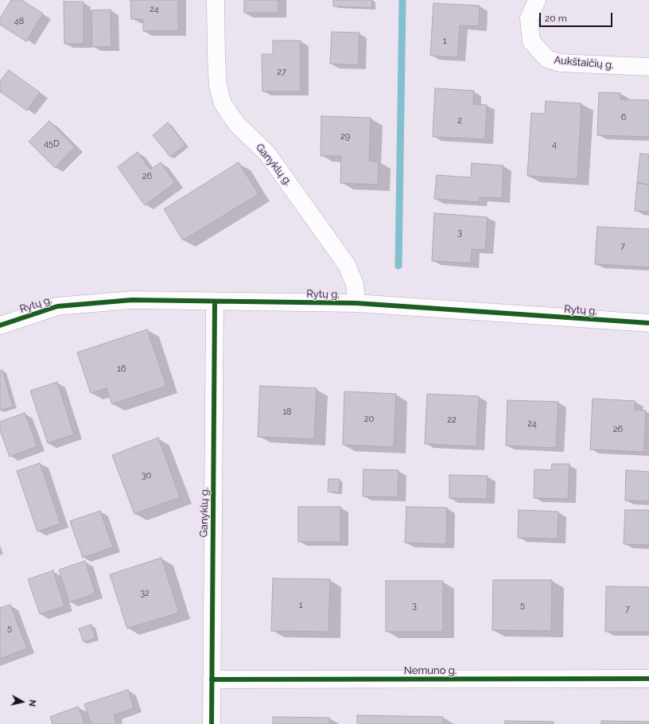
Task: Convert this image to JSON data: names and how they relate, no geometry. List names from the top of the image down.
{
  "streets": {
    "street": [
      "Aukštaičių g.",
      "Ganyklų g.",
      "Rytų g.",
      "Nemuno g."
    ]
  },
  "crossings": [
    ["Ganyklų g.", "Rytų g."],
    ["Ganyklų g.", "Nemuno g."]
  ],
  "house_numbers": [
    "24",
    "48",
    "1",
    "27",
    "6",
    "2",
    "29",
    "45D",
    "4",
    "26",
    "3",
    "7",
    "16",
    "18",
    "20",
    "22",
    "24",
    "26",
    "30",
    "32",
    "1",
    "5",
    "3",
    "7",
    "5"
  ],
  "scale_bar": "20 m",
  "north": "right"
}
